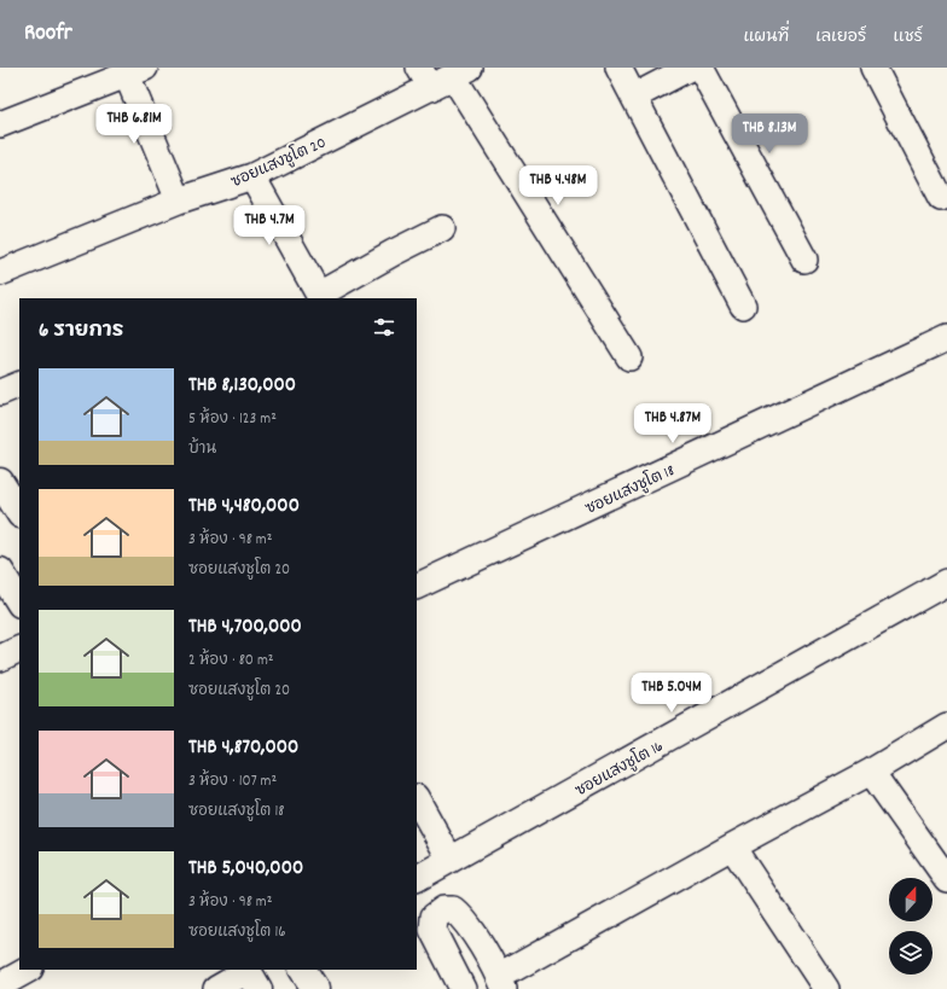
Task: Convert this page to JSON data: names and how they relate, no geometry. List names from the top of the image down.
{
  "streets": {
    "street": ["ซอยแสงชูโต 20", "ซอยแสงชูโต 18", "ซอยแสงชูโต 16"]
  },
  "north": "top",
  "page": {
    "header": "Roofr",
    "nav": ["แผนที่", "เลเยอร์", "แชร์"],
    "price": [
      "THB 6.81M",
      "THB 8.13M",
      "THB 4.48M",
      "THB 4.7M",
      "THB 4.87M",
      "THB 5.04M"
    ],
    "heading": "6 รายการ",
    "list": [
      {
        "name": "THB 8,130,000",
        "note": "5 ห้อง · 123 m² · บ้าน"
      },
      {
        "name": "THB 4,480,000",
        "note": "3 ห้อง · 98 m² · ซอยแสงชูโต 20"
      },
      {
        "name": "THB 4,700,000",
        "note": "2 ห้อง · 80 m² · ซอยแสงชูโต 20"
      },
      {
        "name": "THB 4,870,000",
        "note": "3 ห้อง · 107 m² · ซอยแสงชูโต 18"
      },
      {
        "name": "THB 5,040,000",
        "note": "3 ห้อง · 98 m² · ซอยแสงชูโต 16"
      }
    ]
  }
}
